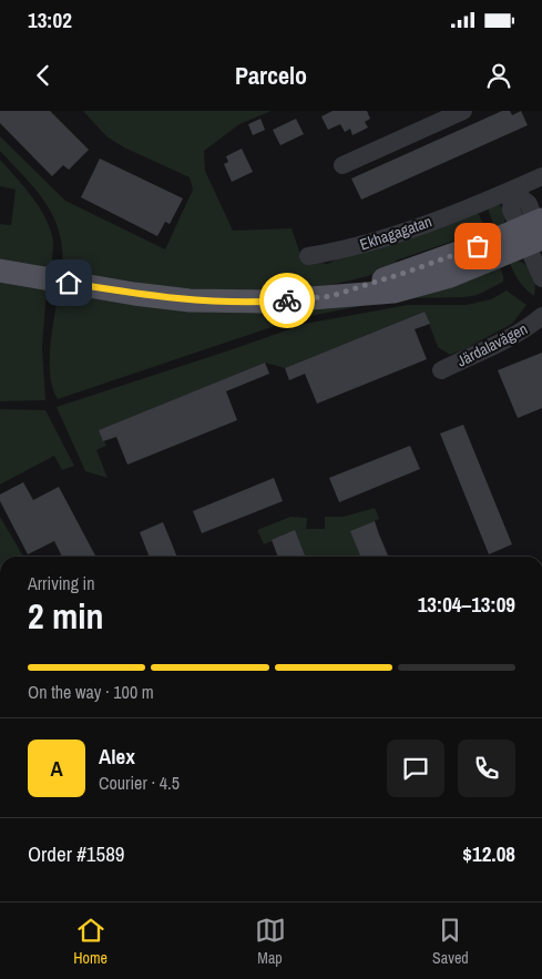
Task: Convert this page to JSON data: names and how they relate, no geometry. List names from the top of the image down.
{
  "streets": {
    "street": ["Ekhagagatan", "Järdalavägen"]
  },
  "page": {
    "status": "13:02",
    "header": "Parcelo",
    "heading": ["2 min", "Arriving in", "13:04–13:09"],
    "panel": [
      "Alex",
      "Courier · 4.5",
      "Order #1589",
      "$12.08"
    ],
    "bar": "On the way · 100 m",
    "round": "A",
    "tabs": ["Home", "Map", "Saved"]
  }
}
